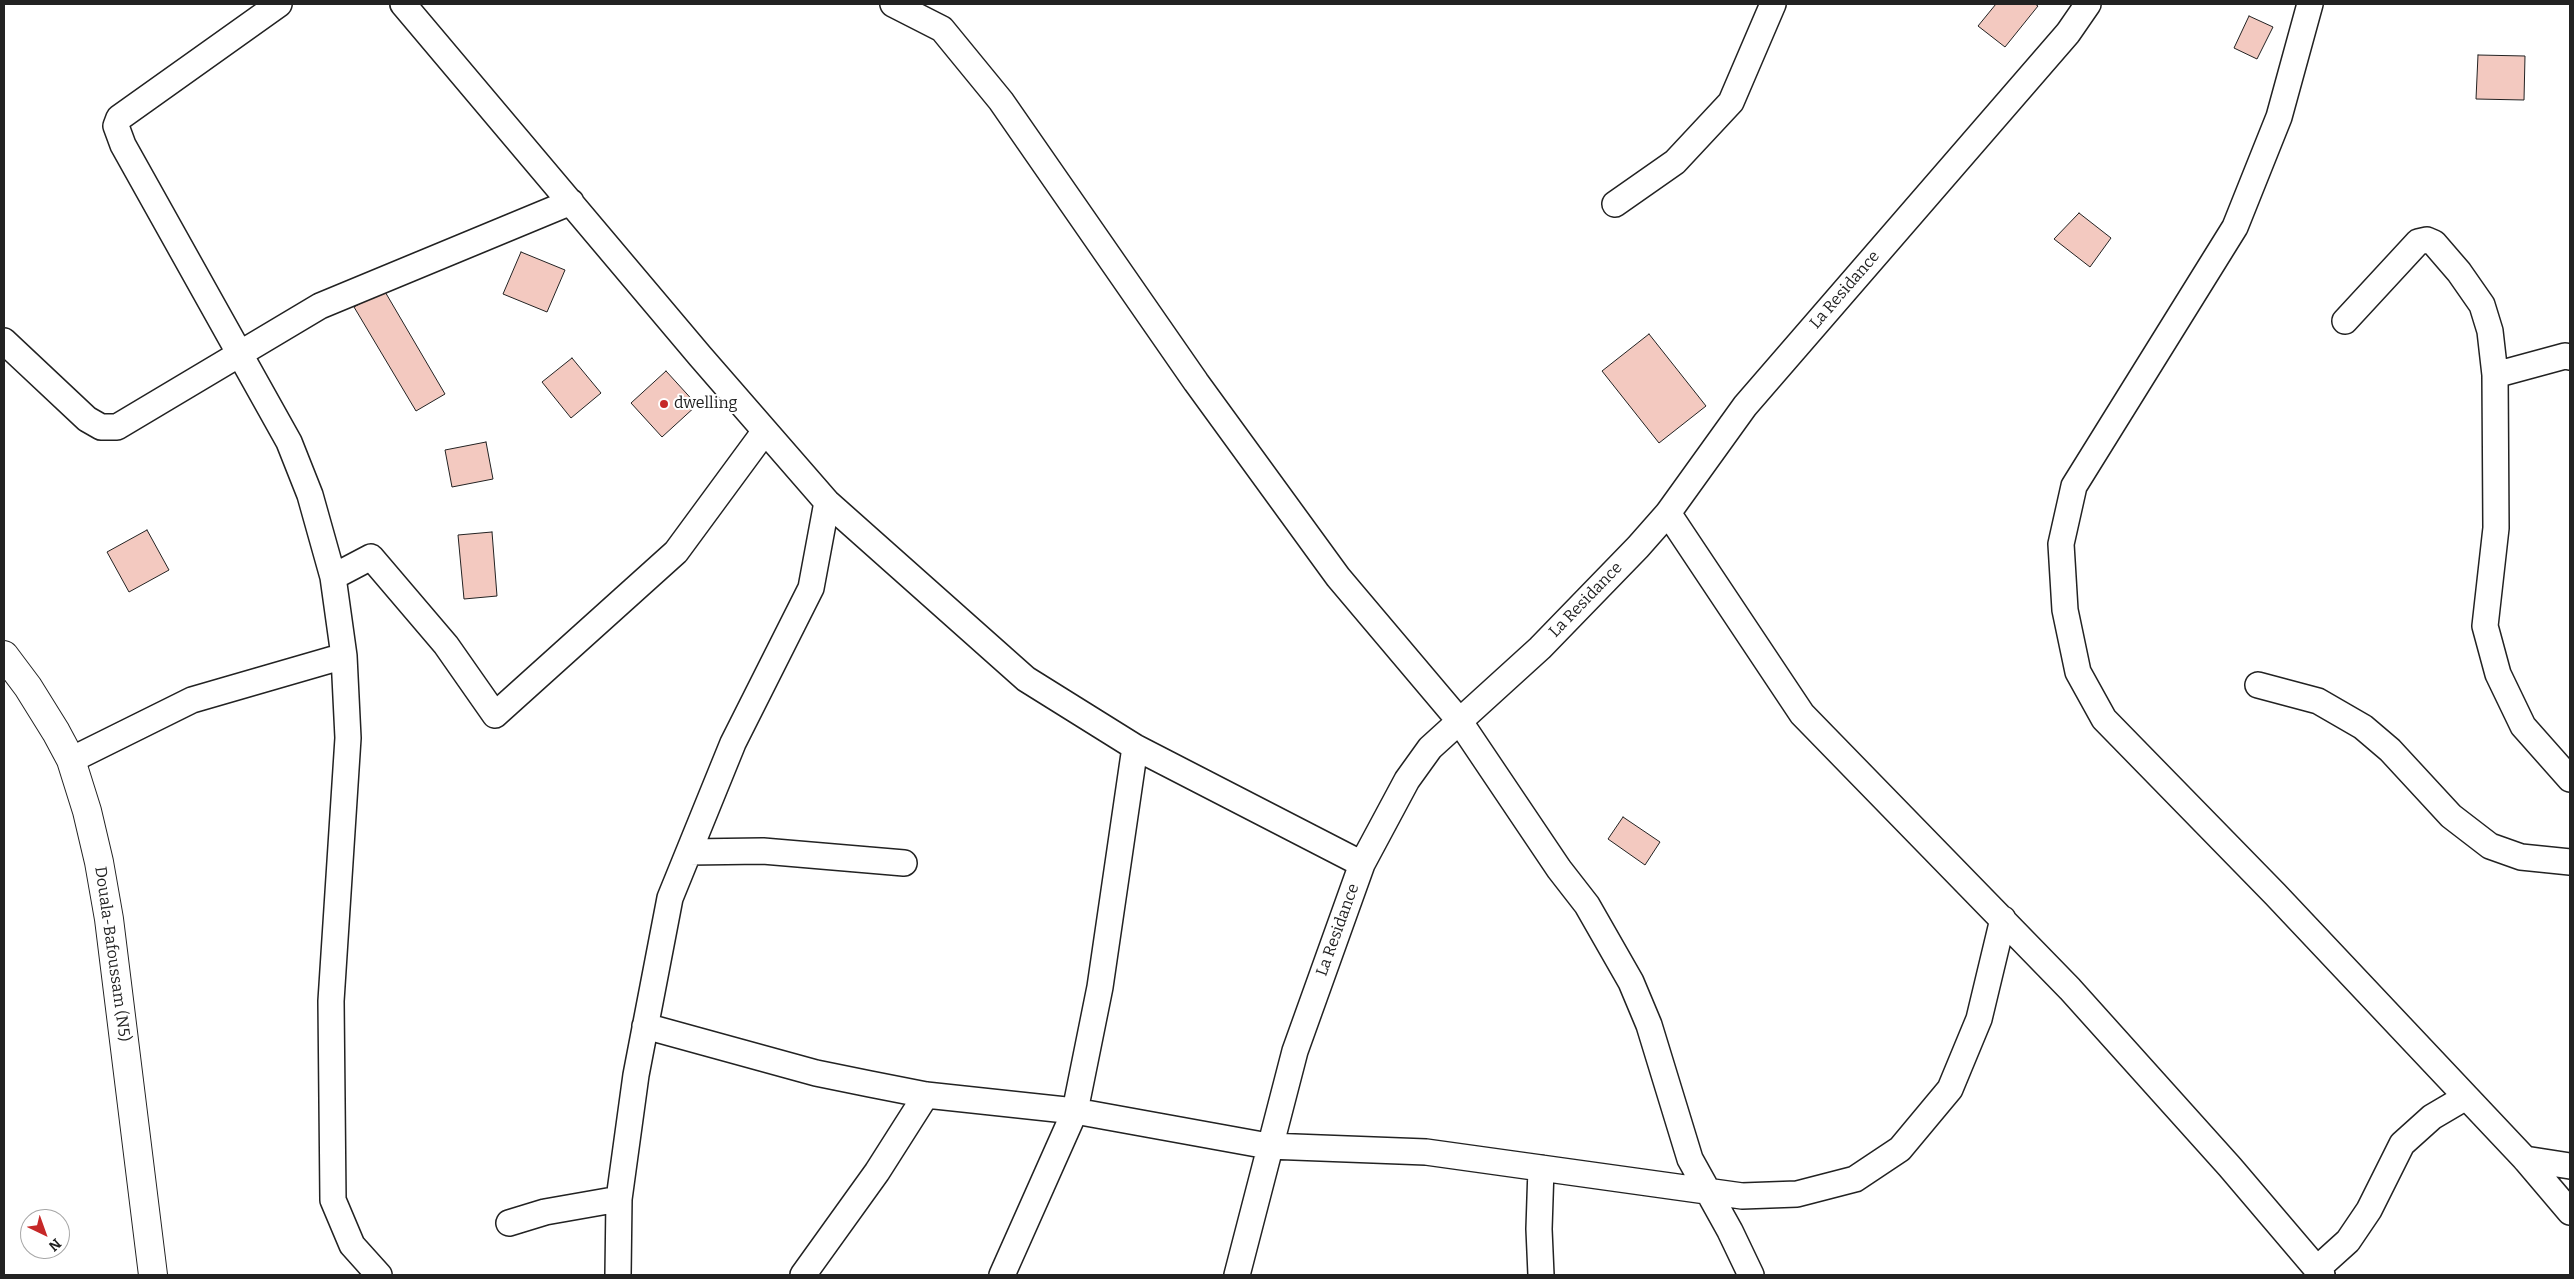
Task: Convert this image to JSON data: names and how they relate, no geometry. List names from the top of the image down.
{
  "streets": {
    "highway": ["Douala-Bafoussam (N5)"],
    "street": ["La Residance"]
  },
  "places": ["dwelling"],
  "north": "bottom right"
}
